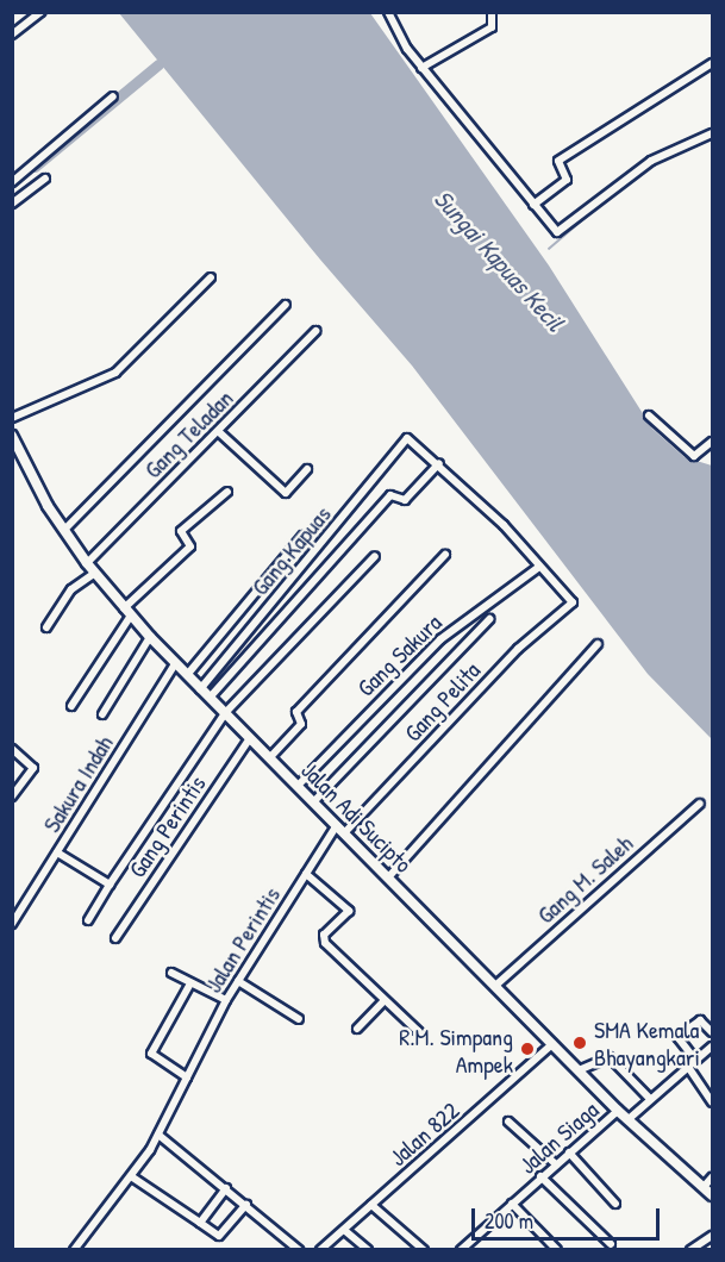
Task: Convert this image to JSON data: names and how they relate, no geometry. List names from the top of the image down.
{
  "streets": {
    "main road": ["Jalan Adi Sucipto"],
    "street": [
      "Gang Teladan",
      "Gang Kapuas",
      "Gang Sakura",
      "Gang Pelita",
      "Sakura Indah",
      "Gang Perintis",
      "Gang M. Saleh",
      "Jalan Perintis",
      "Jalan 822",
      "Jalan Siaga"
    ]
  },
  "crossings": [
    ["Gang Teladan", "Jalan Adi Sucipto"],
    ["Gang Kapuas", "Jalan Adi Sucipto"],
    ["Gang Sakura", "Gang Pelita"],
    ["Gang Sakura", "Jalan Adi Sucipto"],
    ["Gang Pelita", "Jalan Adi Sucipto"],
    ["Sakura Indah", "Jalan Adi Sucipto"],
    ["Jalan Adi Sucipto", "Gang Perintis"],
    ["Jalan Adi Sucipto", "Gang M. Saleh"],
    ["Jalan Adi Sucipto", "Jalan Perintis"],
    ["Jalan Adi Sucipto", "Jalan 822"],
    ["Jalan Adi Sucipto", "Jalan Siaga"]
  ],
  "water": ["Sungai Kapuas Kecil"],
  "places": ["SMA Kemala Bhayangkari", "R.M. Simpang Ampek"],
  "scale_bar": "200 m"
}
